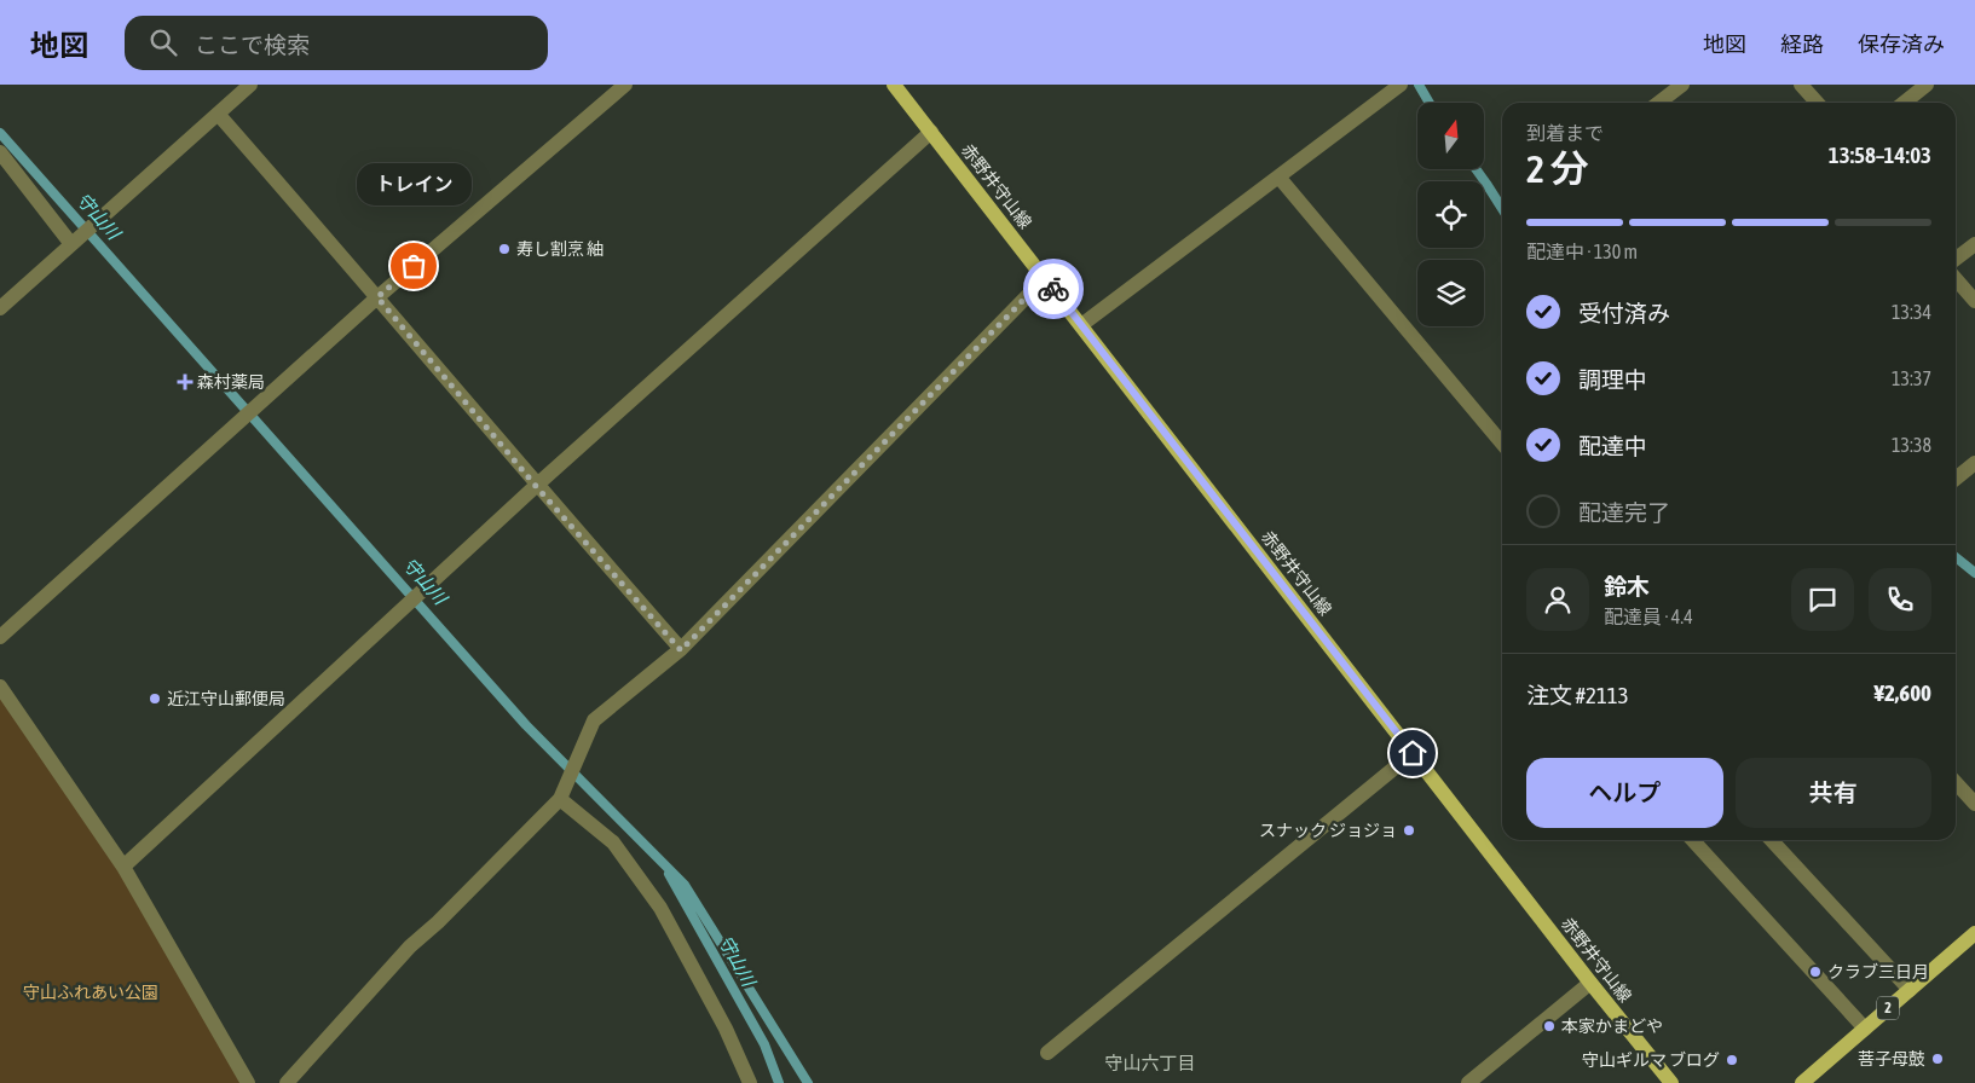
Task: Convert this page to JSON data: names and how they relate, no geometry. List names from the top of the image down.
{
  "streets": {
    "main road": ["赤野井守山線", "2"]
  },
  "districts": ["守山六丁目"],
  "water": ["守山川"],
  "parks": ["守山ふれあい公園"],
  "places": {
    "other": [
      "寿し割烹 紬",
      "トレイン",
      "近江守山郵便局",
      "スナック ジョジョ",
      "クラブ三日月",
      "本家かまどや",
      "菩子母鼓",
      "守山ギルマ ブログ"
    ],
    "health": ["森村薬局"]
  },
  "north": "top",
  "page": {
    "header": "地図",
    "search": "ここで検索",
    "nav": ["地図", "経路", "保存済み"],
    "heading": ["2 分", "到着まで", "13:58–14:03"],
    "panel": [
      "鈴木",
      "配達員 · 4.4",
      "注文 #2113",
      "¥2,600"
    ],
    "bubble": "トレイン",
    "bar": "配達中 · 130 m",
    "list": [
      ["受付済み", "13:34"],
      ["調理中", "13:37"],
      ["配達中", "13:38"],
      "配達完了"
    ],
    "buttons": ["ヘルプ", "共有"]
  }
}
